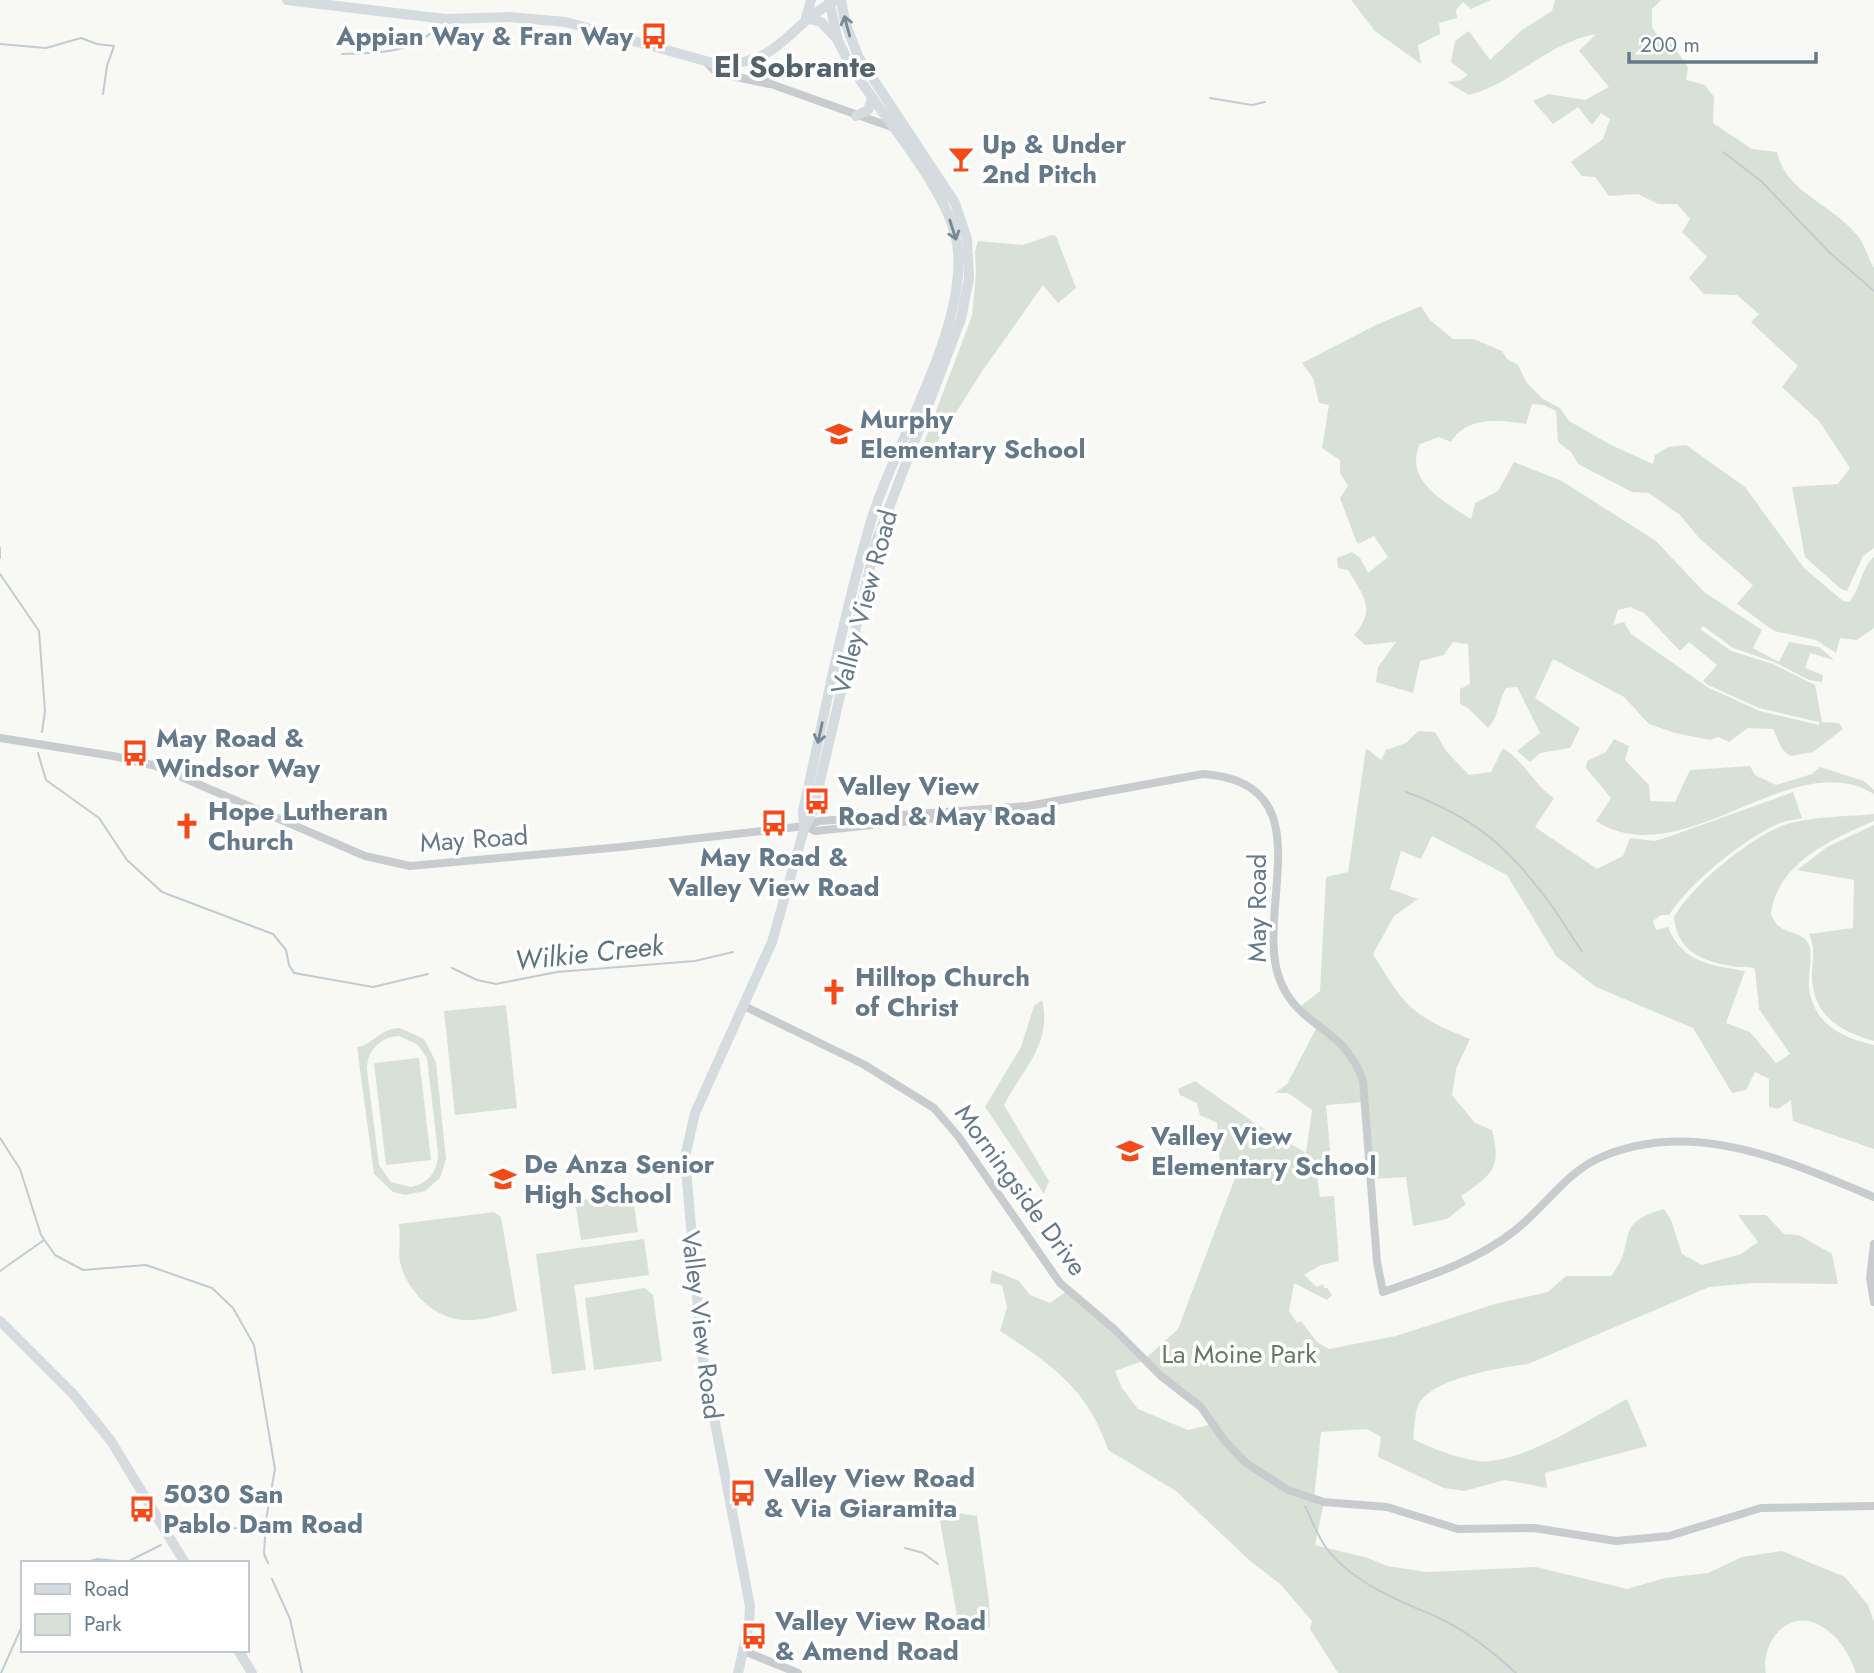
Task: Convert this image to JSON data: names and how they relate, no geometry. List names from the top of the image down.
{
  "streets": {
    "main road": ["Valley View Road"],
    "street": ["May Road", "Morningside Drive"]
  },
  "crossings": [
    ["Valley View Road", "May Road"],
    ["Valley View Road", "Morningside Drive"]
  ],
  "districts": ["El Sobrante"],
  "water": ["Wilkie Creek"],
  "parks": ["La Moine Park"],
  "places": {
    "bus stop": [
      "Appian Way & Fran Way",
      "May Road & Windsor Way",
      "Valley View Road & May Road",
      "May Road & Valley View Road",
      "Valley View Road & Via Giaramita",
      "5030 San Pablo Dam Road",
      "Valley View Road & Amend Road"
    ],
    "bar": ["Up & Under 2nd Pitch"],
    "school or university": ["Murphy Elementary School", "Valley View Elementary School", "De Anza Senior High School"],
    "church": ["Hope Lutheran Church", "Hilltop Church of Christ"]
  },
  "legend": ["Road", "Park"],
  "scale_bar": "200 m"
}
